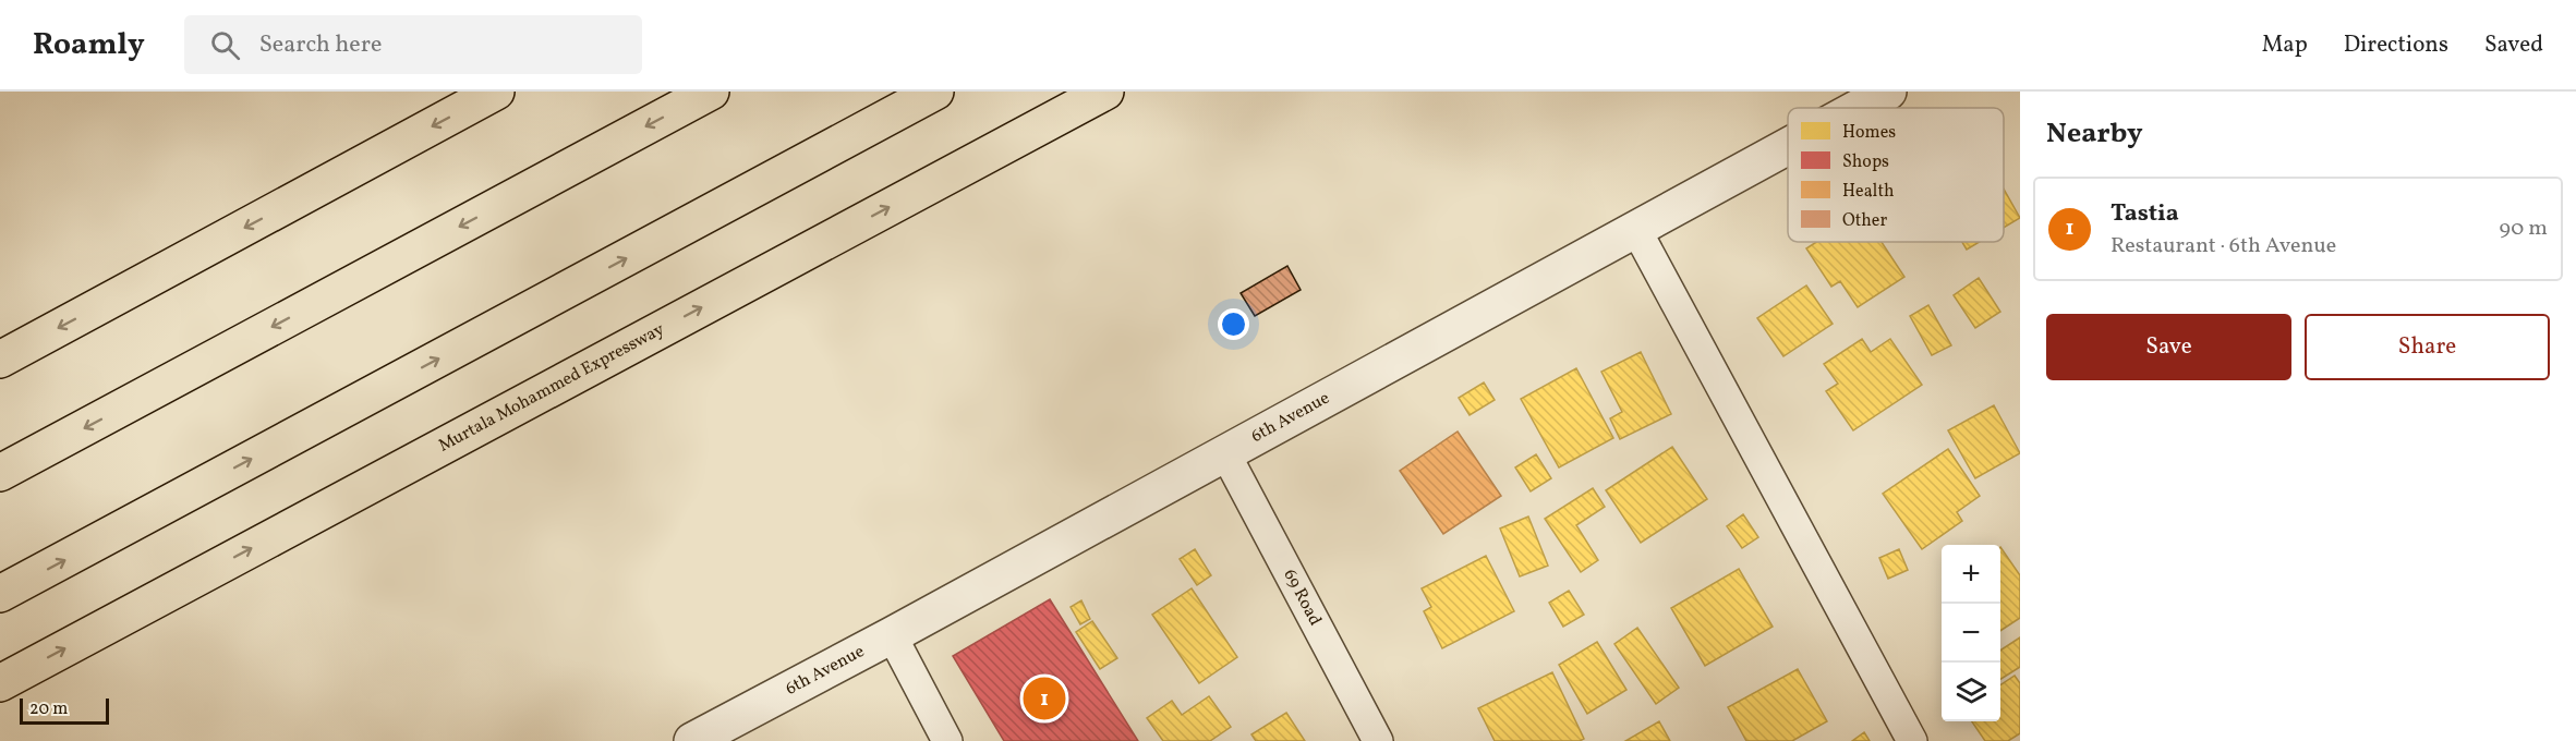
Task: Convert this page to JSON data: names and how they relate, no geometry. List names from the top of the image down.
{
  "streets": {
    "highway": ["Murtala Mohammed Expressway"],
    "street": ["6th Avenue", "69 Road"]
  },
  "crossings": [
    ["6th Avenue", "69 Road"]
  ],
  "legend": [
    "Homes",
    "Shops",
    "Health",
    "Other"
  ],
  "scale_bar": "20 m",
  "page": {
    "header": "Roamly",
    "search": "Search here",
    "nav": ["Map", "Directions", "Saved"],
    "heading": "Nearby",
    "list": [
      {
        "mark": "1",
        "name": "Tastia",
        "note": "Restaurant · 6th Avenue",
        "value": "90 m"
      }
    ],
    "buttons": ["Save", "Share"],
    "map_buttons": ["+", "−"],
    "pins": "1",
    "scale": "20 m"
  }
}
